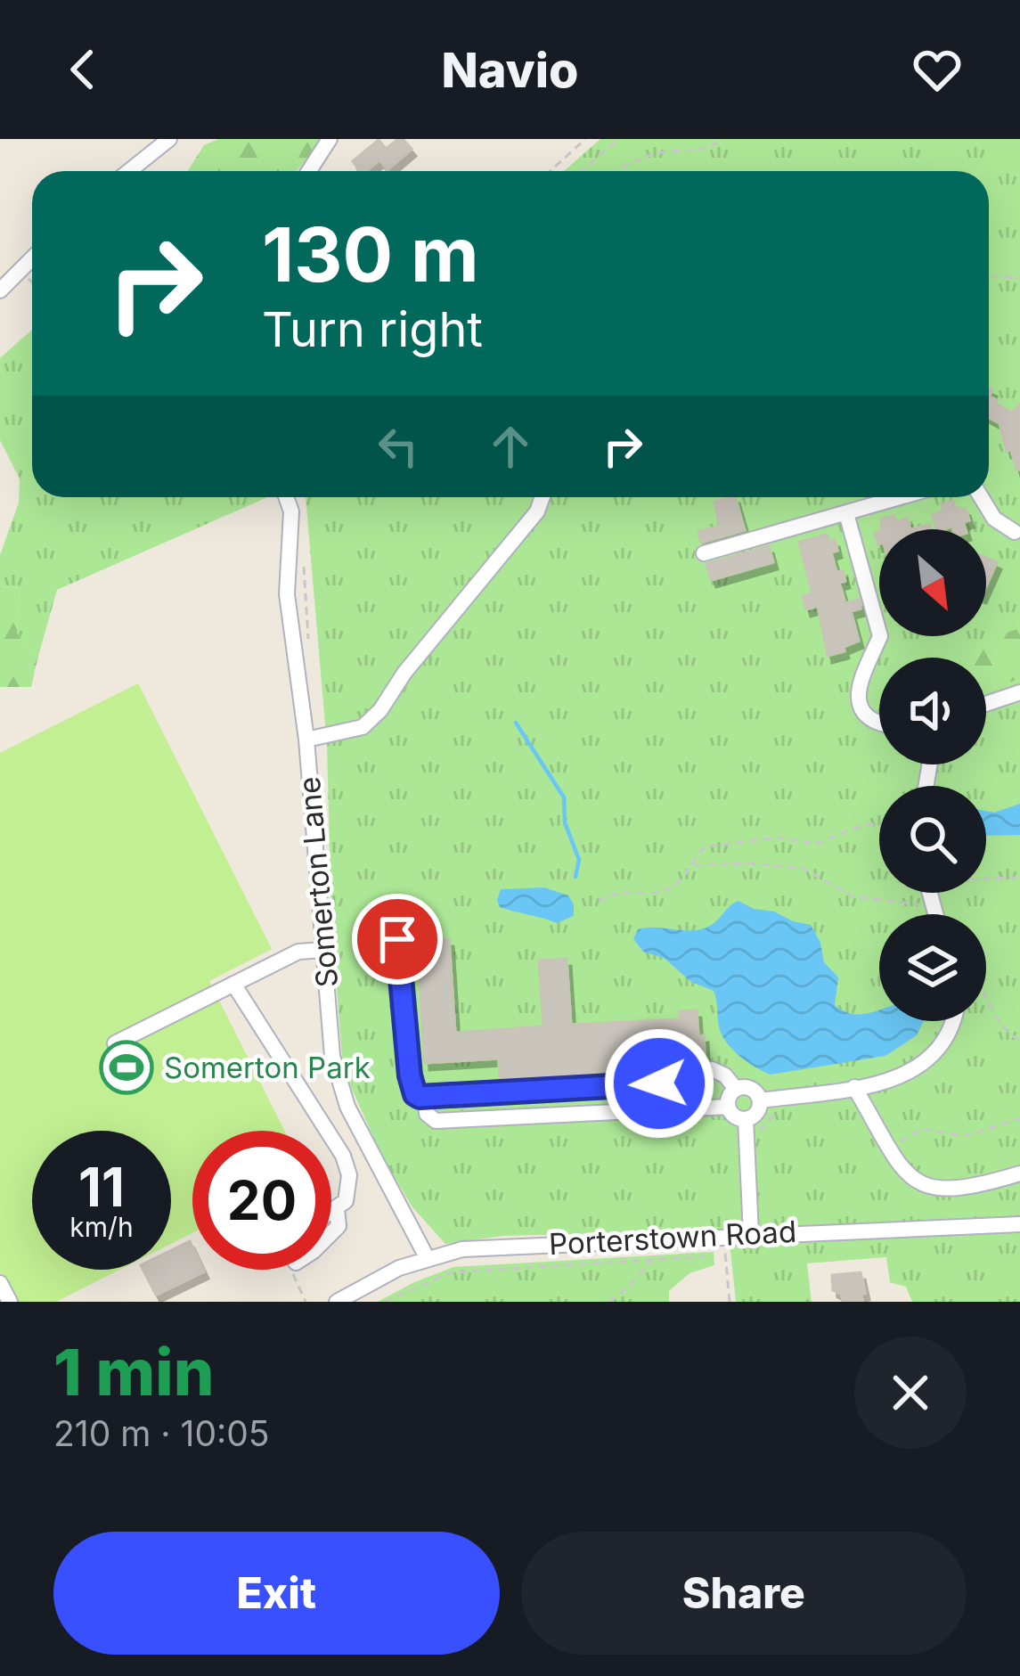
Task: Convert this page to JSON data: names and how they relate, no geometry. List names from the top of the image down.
{
  "streets": {
    "street": ["Somerton Lane", "Porterstown Road"]
  },
  "crossings": [
    ["Somerton Lane", "Porterstown Road"]
  ],
  "places": {
    "sports": ["Somerton Park"]
  },
  "north": "bottom right",
  "page": {
    "header": "Navio",
    "turn": ["130 m", "Turn right"],
    "speed": "11 km/h",
    "limit": "20",
    "heading": ["1 min", "210 m · 10:05"],
    "buttons": ["Exit", "Share"]
  }
}
